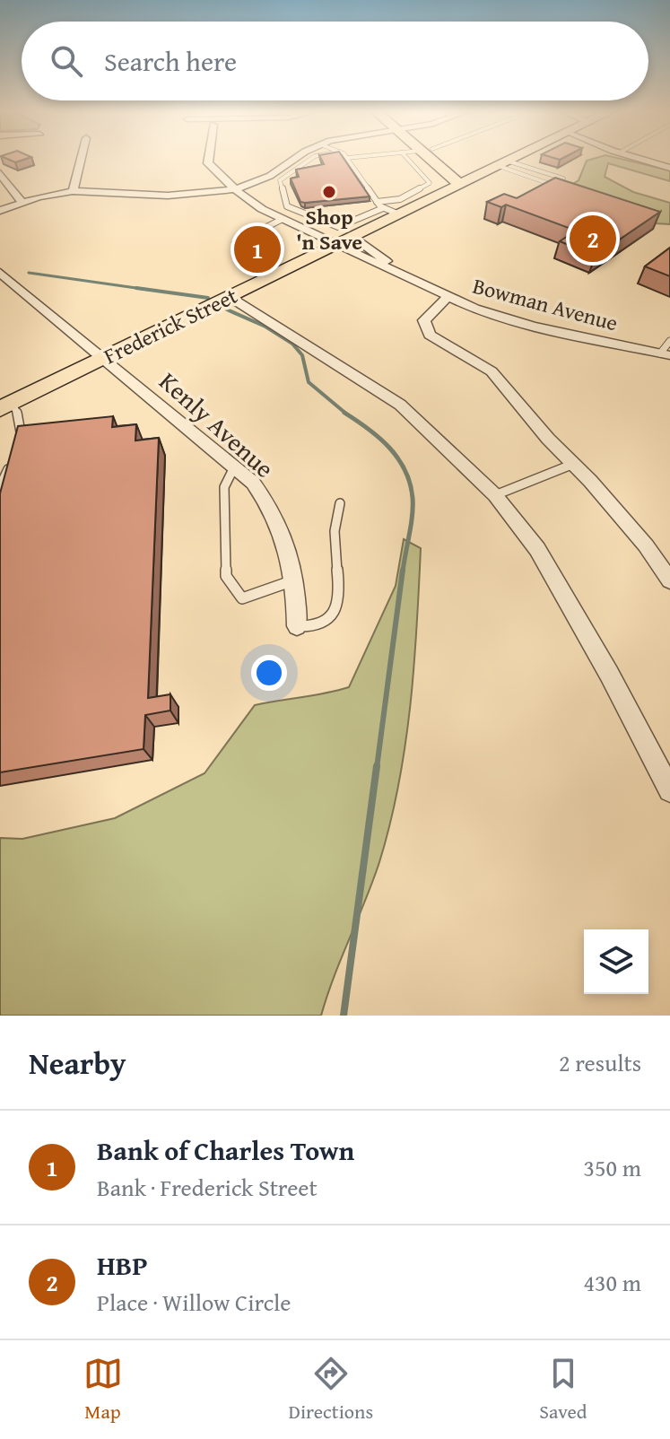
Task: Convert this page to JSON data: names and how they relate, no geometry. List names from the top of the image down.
{
  "streets": {
    "main road": ["Frederick Street"],
    "street": ["Bowman Avenue", "Kenly Avenue"]
  },
  "crossings": [
    ["Bowman Avenue", "Frederick Street"],
    ["Frederick Street", "Kenly Avenue"]
  ],
  "places": ["Shop 'n Save"],
  "page": {
    "search": "Search here",
    "pins": ["2", "1"],
    "heading": ["Nearby", "2 results"],
    "list": [
      {
        "mark": "1",
        "name": "Bank of Charles Town",
        "note": "Bank · Frederick Street",
        "value": "350 m"
      },
      {
        "mark": "2",
        "name": "HBP",
        "note": "Place · Willow Circle",
        "value": "430 m"
      }
    ],
    "nav": ["Map", "Directions", "Saved"]
  }
}
